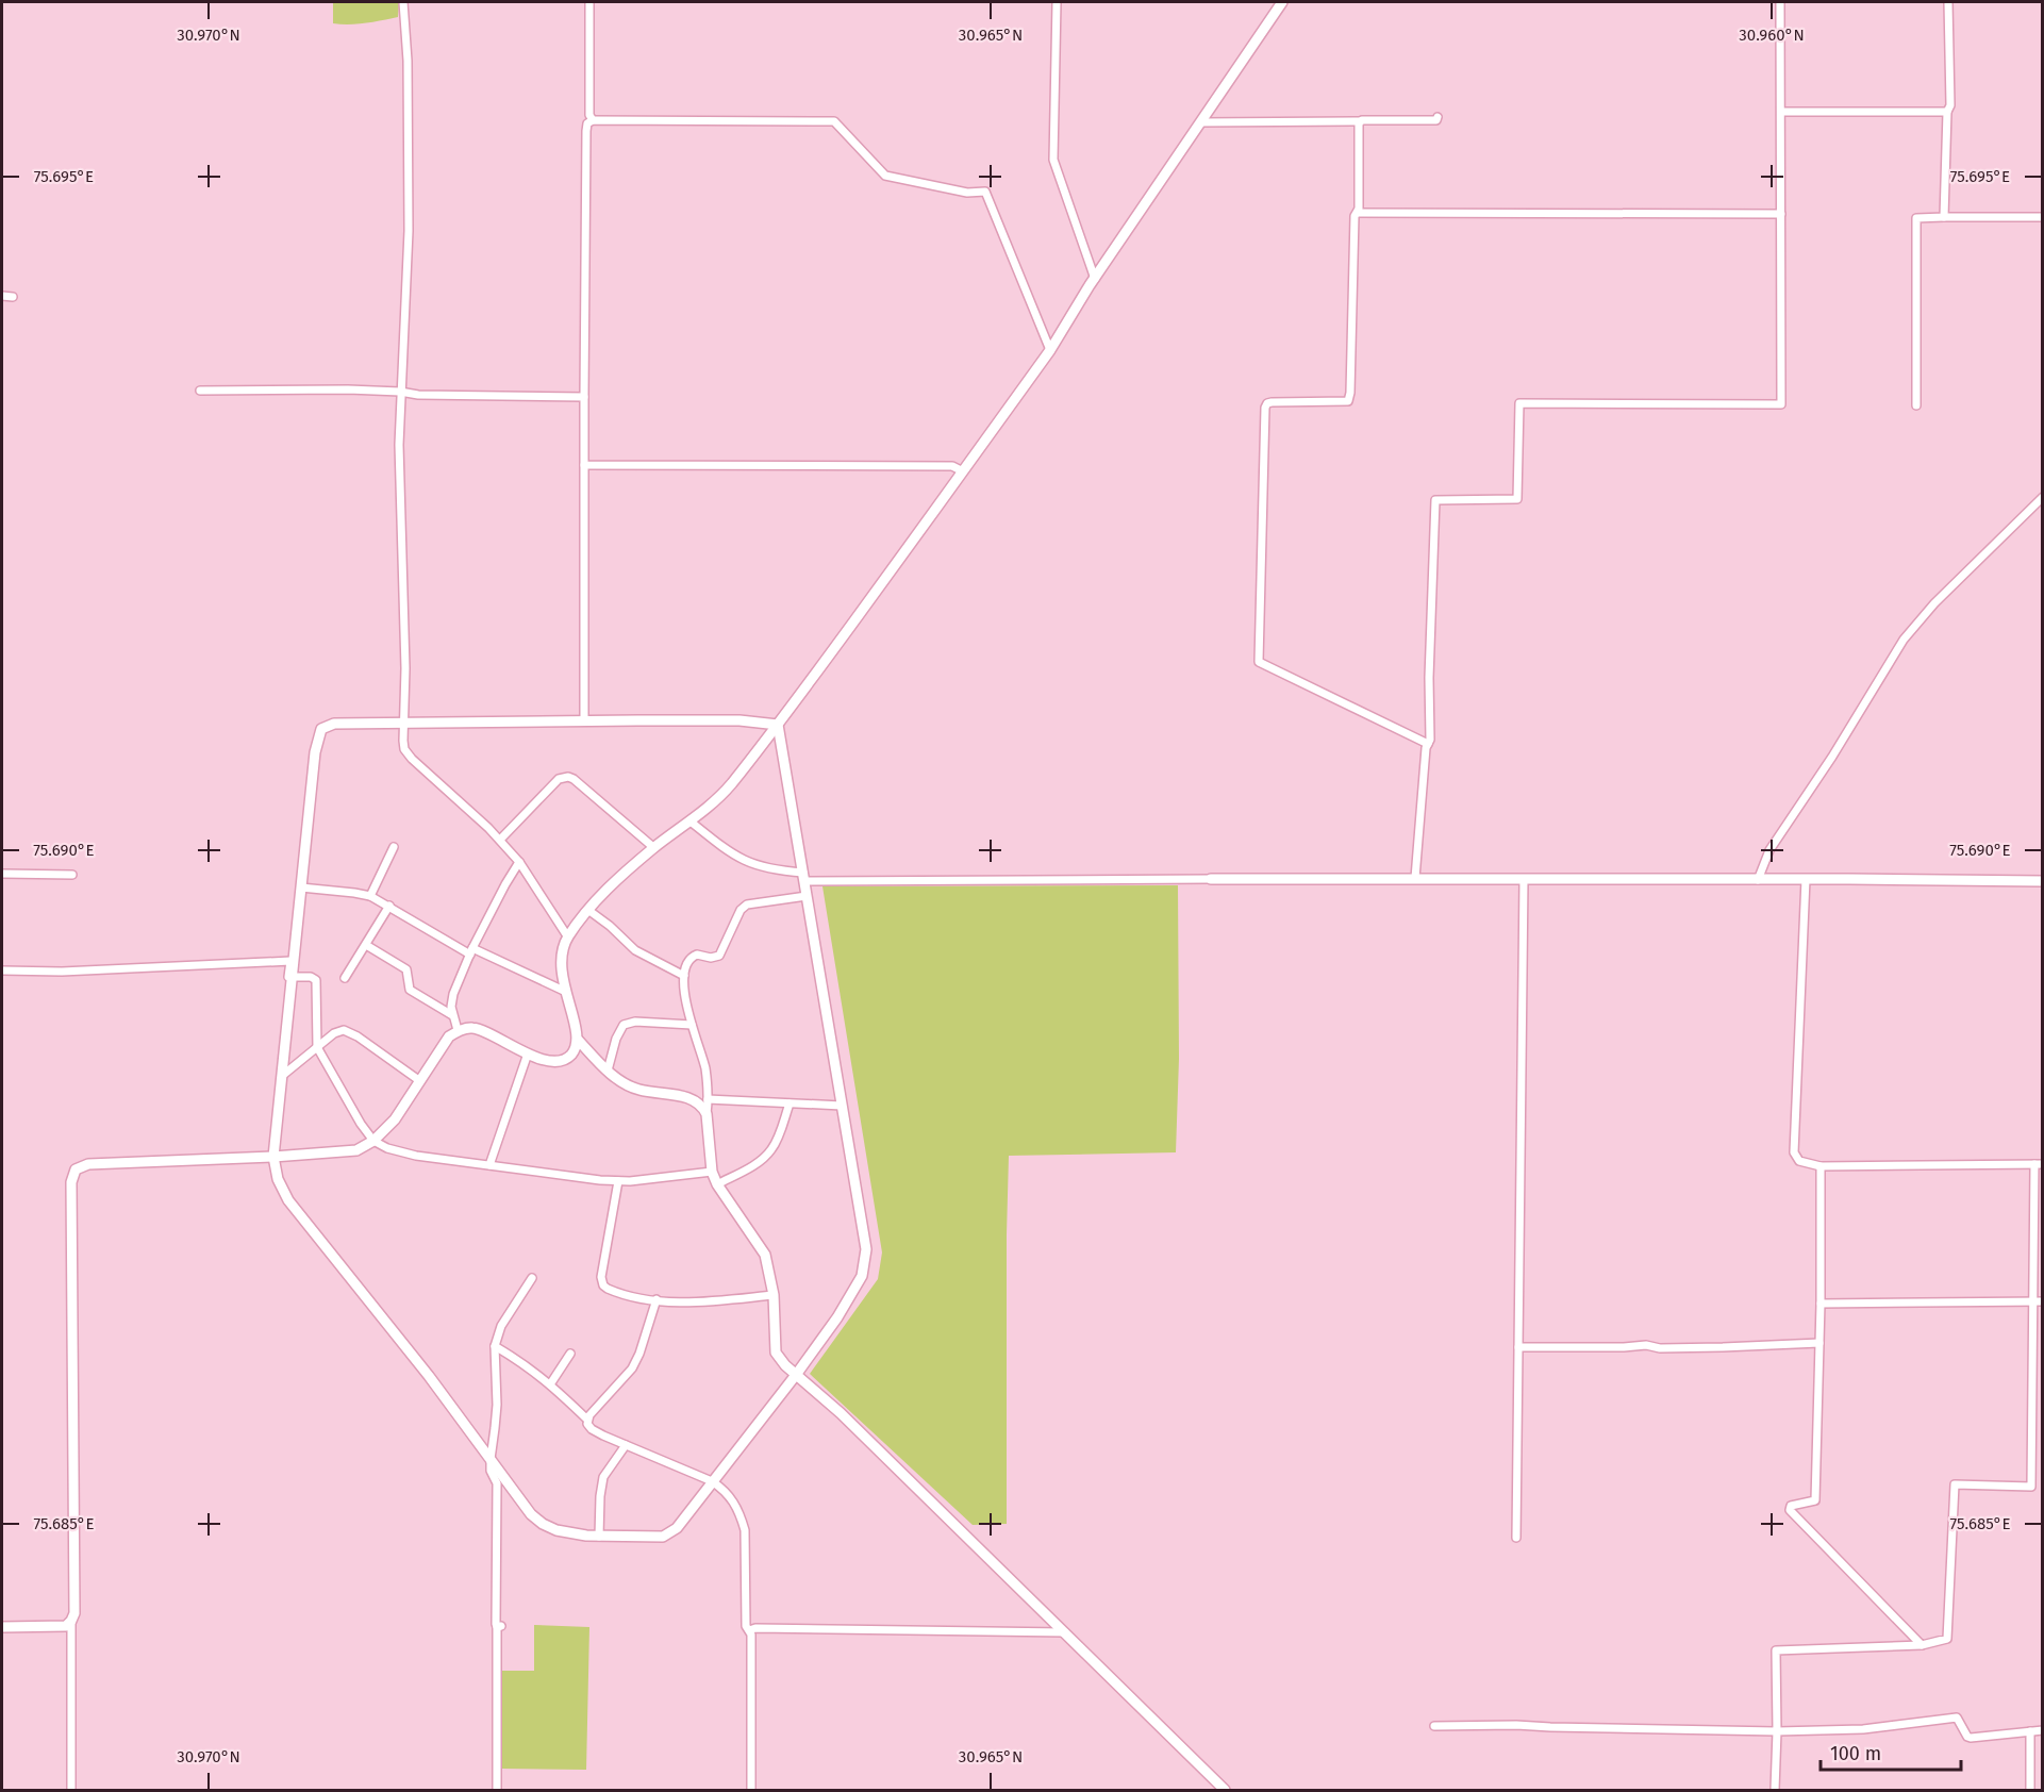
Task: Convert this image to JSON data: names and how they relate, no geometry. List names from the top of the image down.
{
  "scale_bar": "100 m",
  "coordinates": [
    "30.970°N",
    "30.965°N",
    "30.960°N",
    "75.695°E",
    "75.690°E",
    "75.685°E"
  ]
}
